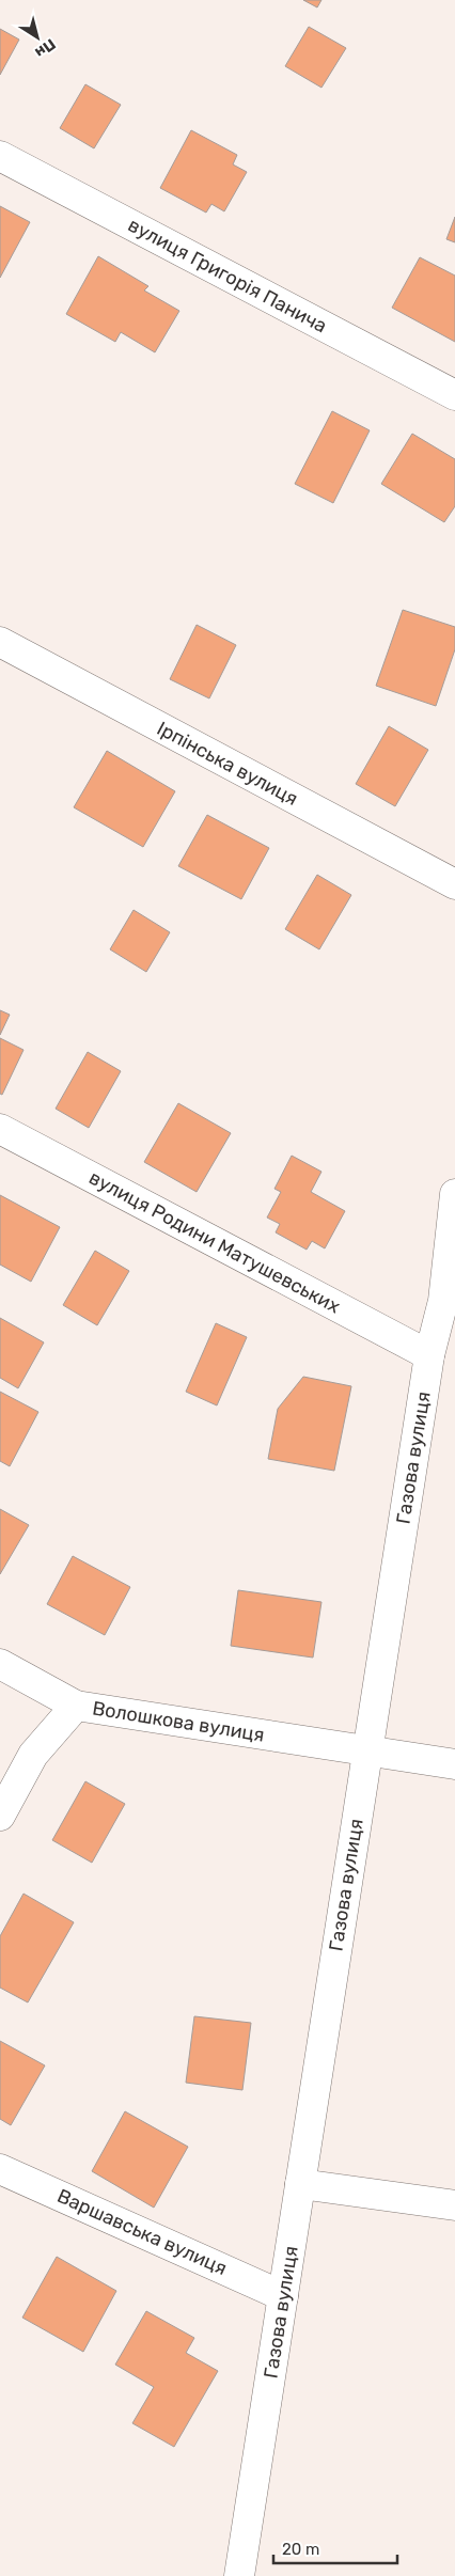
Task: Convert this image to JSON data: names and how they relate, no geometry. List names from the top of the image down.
{
  "streets": {
    "street": [
      "вулиця Григорія Панича",
      "Ірпінська вулиця",
      "вулиця Родини Матушевських",
      "Газова вулиця",
      "Волошкова вулиця",
      "Варшавська вулиця"
    ]
  },
  "crossings": [
    ["вулиця Родини Матушевських", "Газова вулиця"],
    ["Газова вулиця", "Волошкова вулиця"],
    ["Газова вулиця", "Варшавська вулиця"]
  ],
  "scale_bar": "20 m",
  "north": "bottom right"
}
